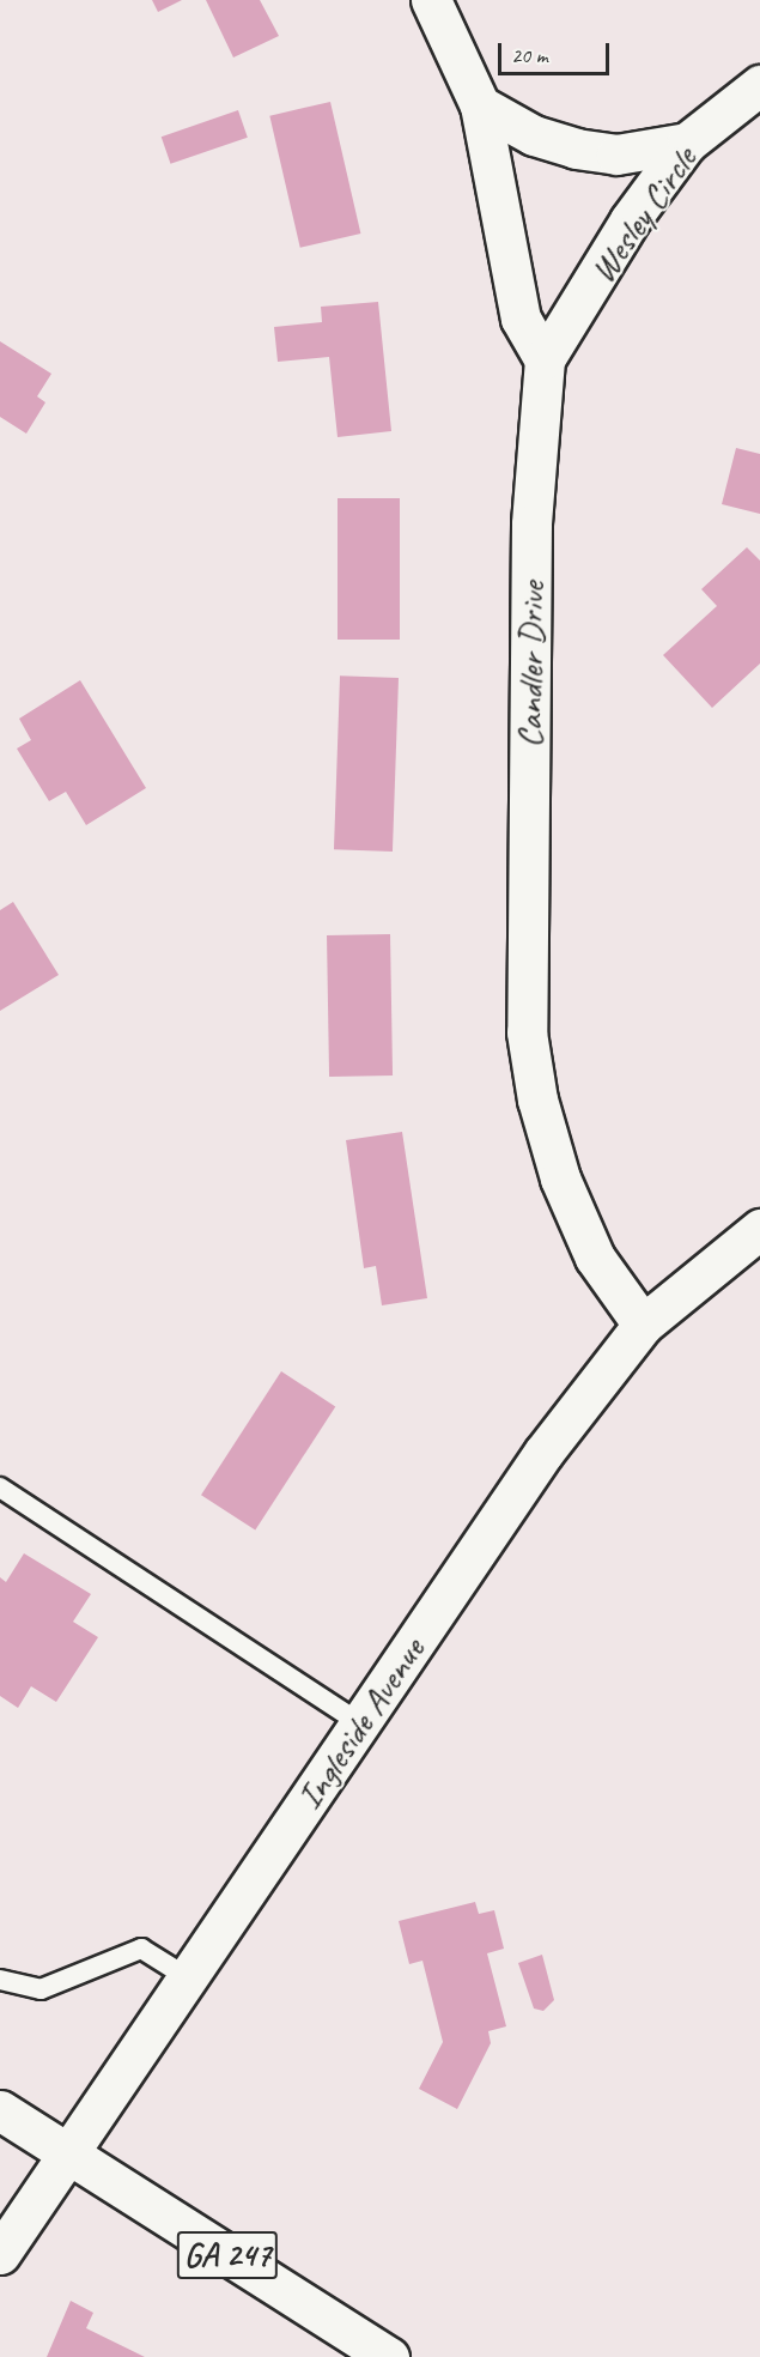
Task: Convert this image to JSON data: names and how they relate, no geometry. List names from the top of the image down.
{
  "streets": {
    "street": [
      "Wesley Circle",
      "Candler Drive",
      "Ingleside Avenue",
      "GA 247"
    ]
  },
  "crossings": [
    ["Wesley Circle", "Candler Drive"],
    ["Candler Drive", "Ingleside Avenue"],
    ["Ingleside Avenue", "GA 247"]
  ],
  "scale_bar": "20 m"
}
